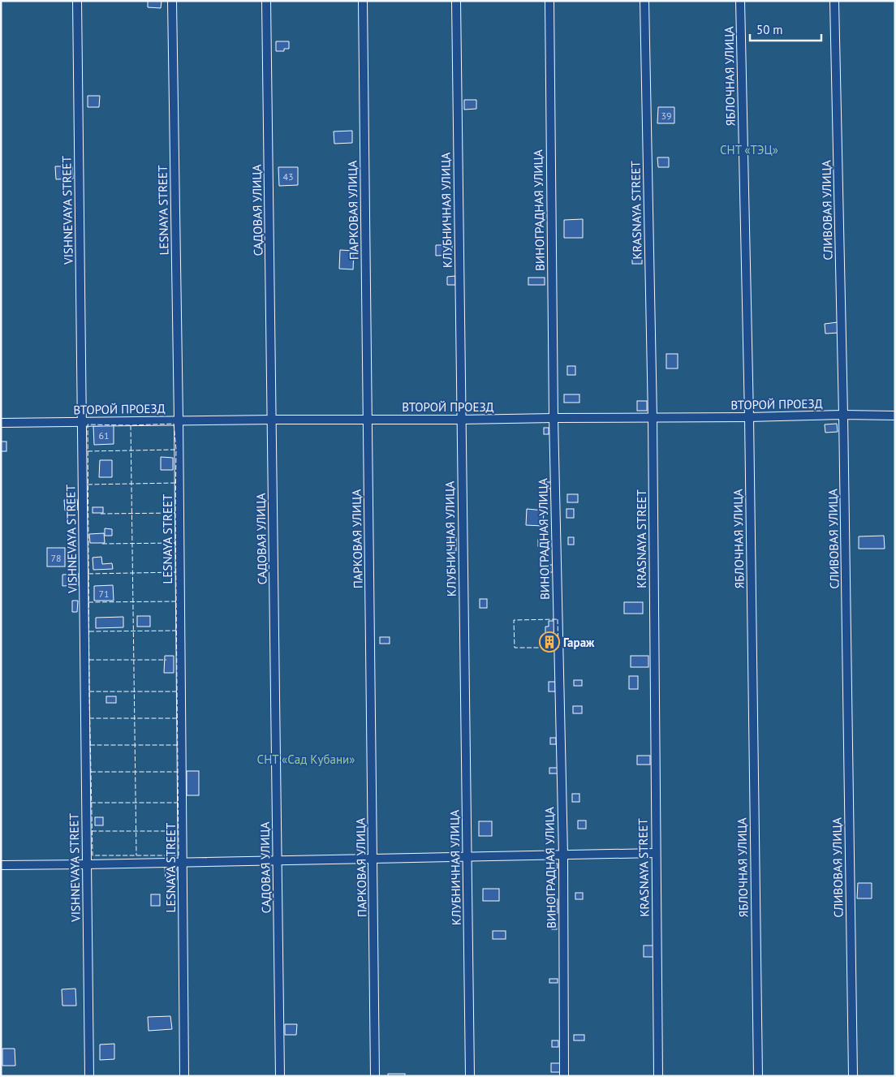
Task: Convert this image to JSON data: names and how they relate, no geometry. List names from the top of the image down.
{
  "streets": {
    "street": [
      "ЯБЛОЧНАЯ УЛИЦА",
      "VISHNEVAYA STREET",
      "LESNAYA STREET",
      "САДОВАЯ УЛИЦА",
      "ПАРКОВАЯ УЛИЦА",
      "КЛУБНИЧНАЯ УЛИЦА",
      "ВИНОГРАДНАЯ УЛИЦА",
      "KRASNAYA STREET",
      "СЛИВОВАЯ УЛИЦА",
      "ВТОРОЙ ПРОЕЗД"
    ]
  },
  "crossings": [
    ["ЯБЛОЧНАЯ УЛИЦА", "ВТОРОЙ ПРОЕЗД"],
    ["VISHNEVAYA STREET", "ВТОРОЙ ПРОЕЗД"],
    ["LESNAYA STREET", "ВТОРОЙ ПРОЕЗД"],
    ["САДОВАЯ УЛИЦА", "ВТОРОЙ ПРОЕЗД"],
    ["ПАРКОВАЯ УЛИЦА", "ВТОРОЙ ПРОЕЗД"],
    ["КЛУБНИЧНАЯ УЛИЦА", "ВТОРОЙ ПРОЕЗД"],
    ["ВИНОГРАДНАЯ УЛИЦА", "ВТОРОЙ ПРОЕЗД"],
    ["KRASNAYA STREET", "ВТОРОЙ ПРОЕЗД"],
    ["СЛИВОВАЯ УЛИЦА", "ВТОРОЙ ПРОЕЗД"]
  ],
  "parks": ["СНТ «ТЭЦ»", "СНТ «Сад Кубани»"],
  "places": {
    "building": ["Гараж"]
  },
  "house_numbers": [
    "39",
    "43",
    "61",
    "78",
    "71"
  ],
  "scale_bar": "50 m"
}
